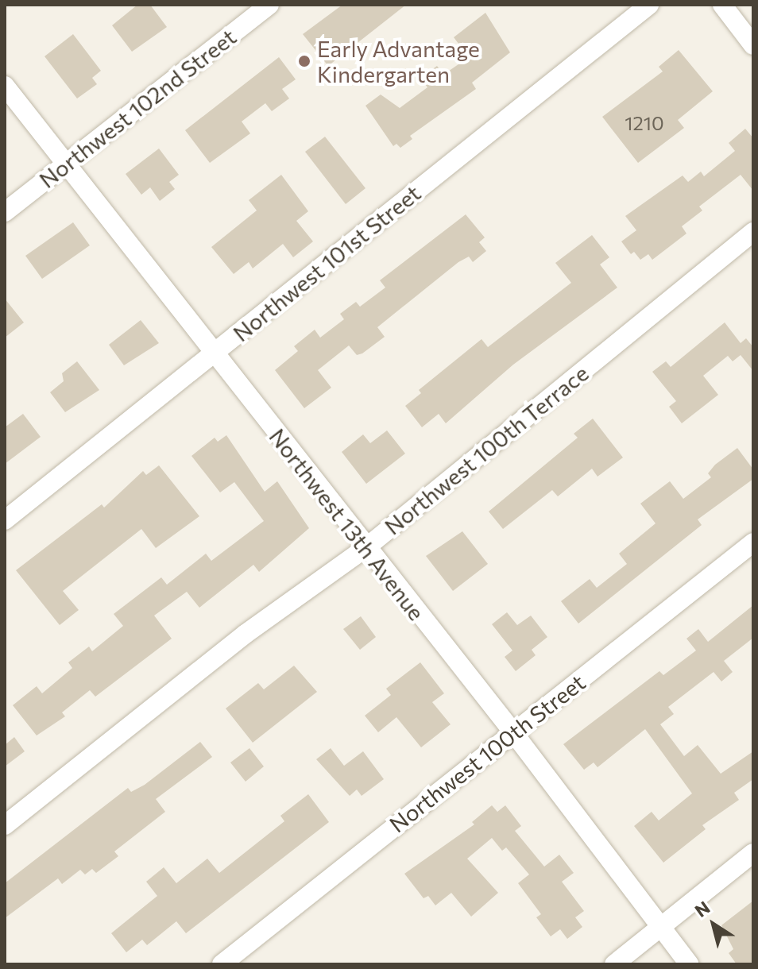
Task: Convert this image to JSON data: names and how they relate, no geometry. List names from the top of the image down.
{
  "streets": {
    "street": [
      "Northwest 102nd Street",
      "Northwest 101st Street",
      "Northwest 100th Terrace",
      "Northwest 13th Avenue",
      "Northwest 100th Street"
    ]
  },
  "crossings": [
    ["Northwest 102nd Street", "Northwest 13th Avenue"],
    ["Northwest 101st Street", "Northwest 13th Avenue"],
    ["Northwest 100th Terrace", "Northwest 13th Avenue"],
    ["Northwest 13th Avenue", "Northwest 100th Street"]
  ],
  "places": ["Early Advantage Kindergarten"],
  "house_numbers": ["1210"],
  "north": "top left"
}
